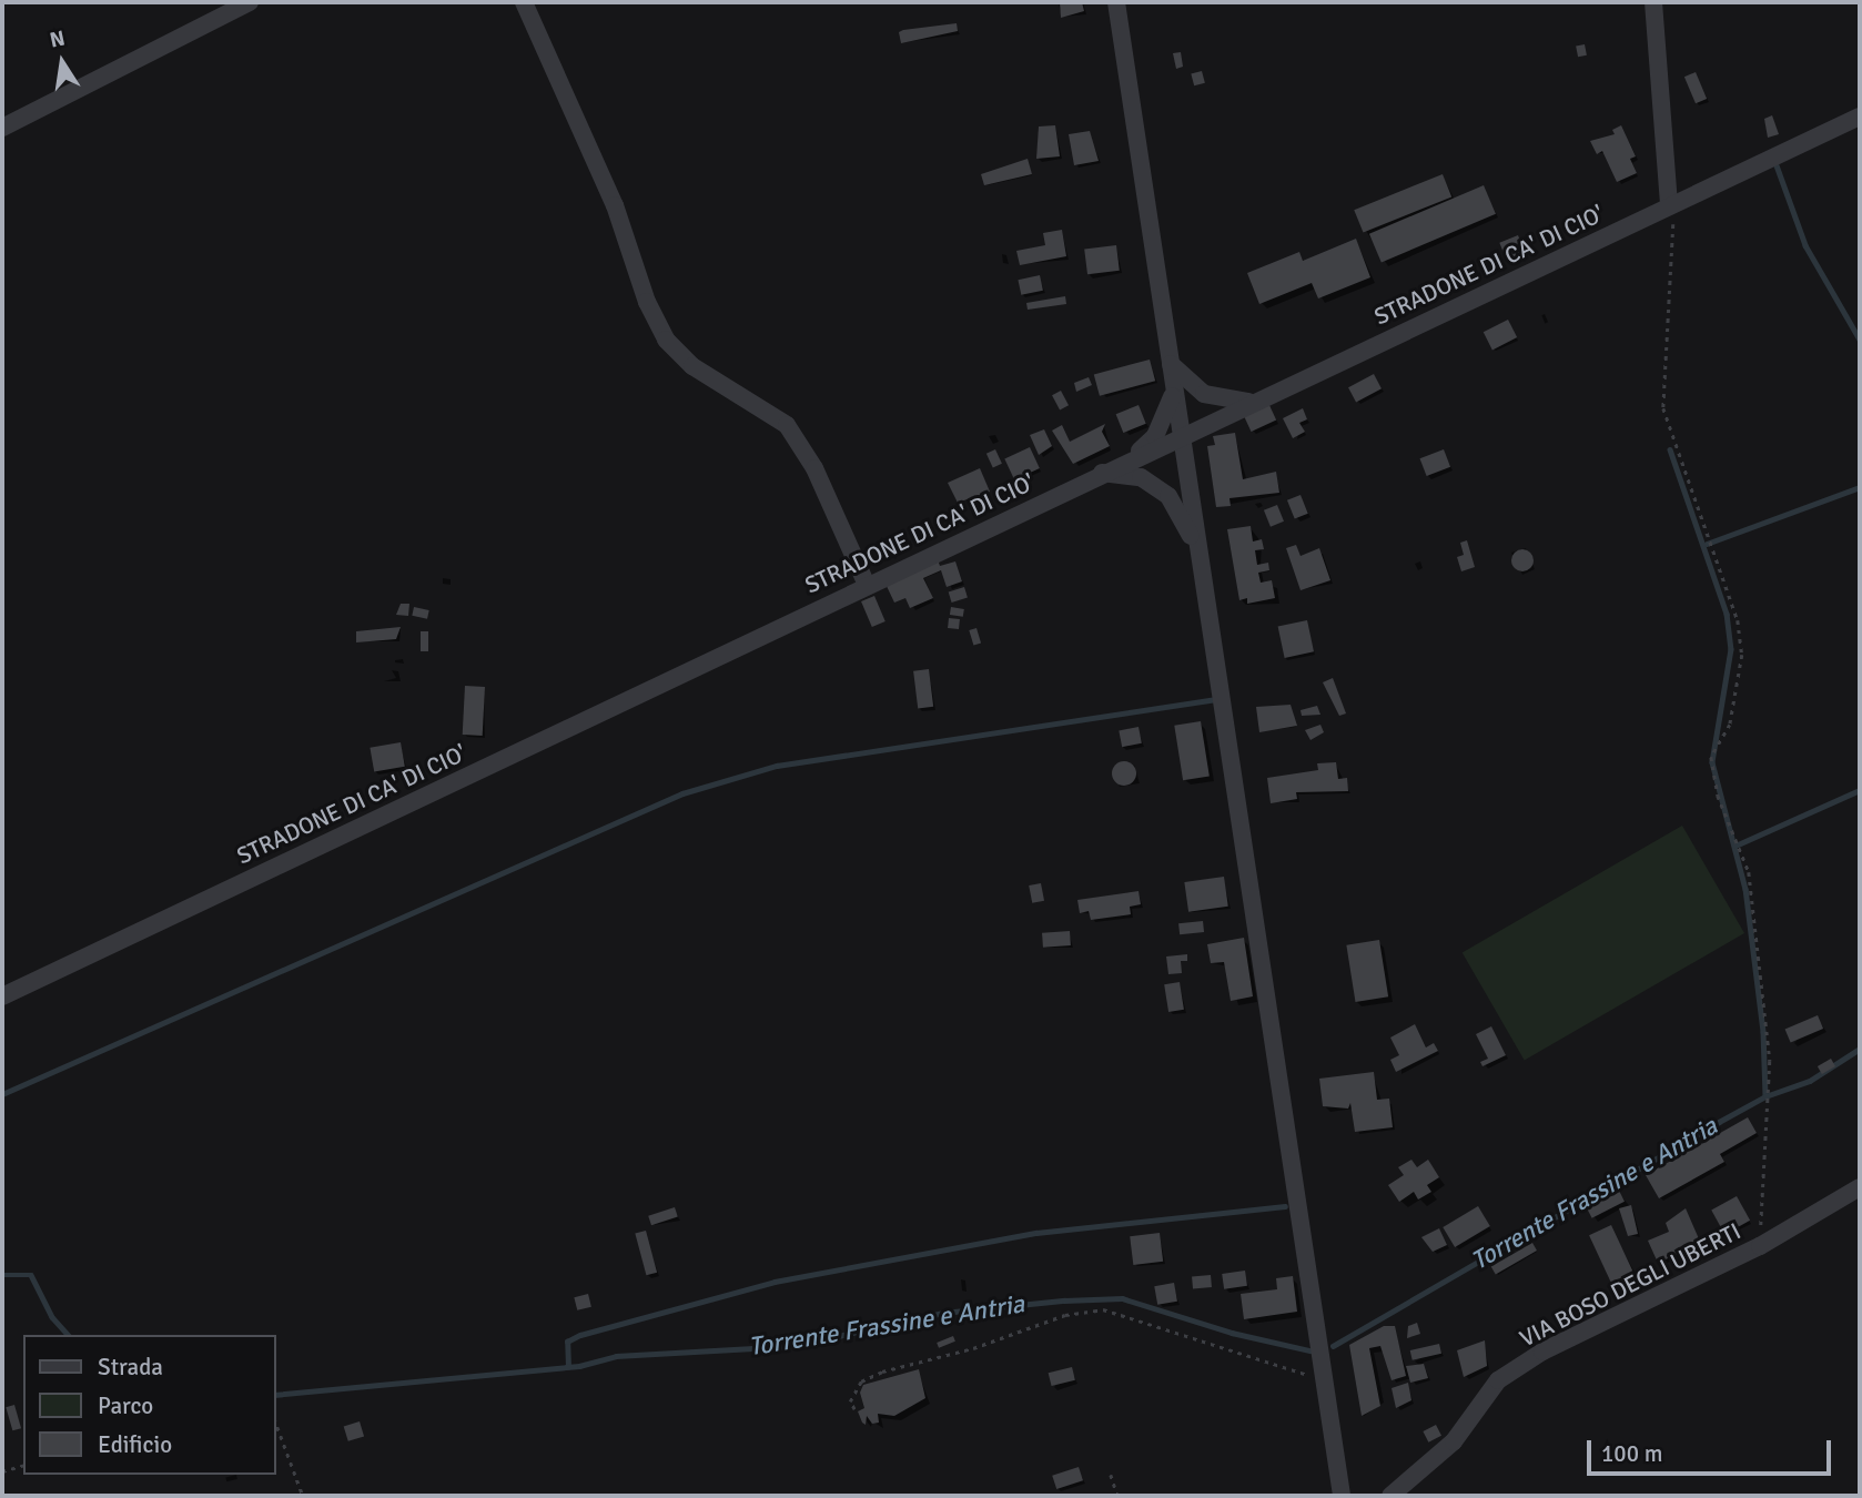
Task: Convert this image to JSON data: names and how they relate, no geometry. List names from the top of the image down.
{
  "streets": {
    "street": ["STRADONE DI CA' DI CIO'", "VIA BOSO DEGLI UBERTI"]
  },
  "water": ["Torrente Frassine e Antria"],
  "legend": ["Strada", "Parco", "Edificio"],
  "scale_bar": "100 m",
  "north": "top"
}
